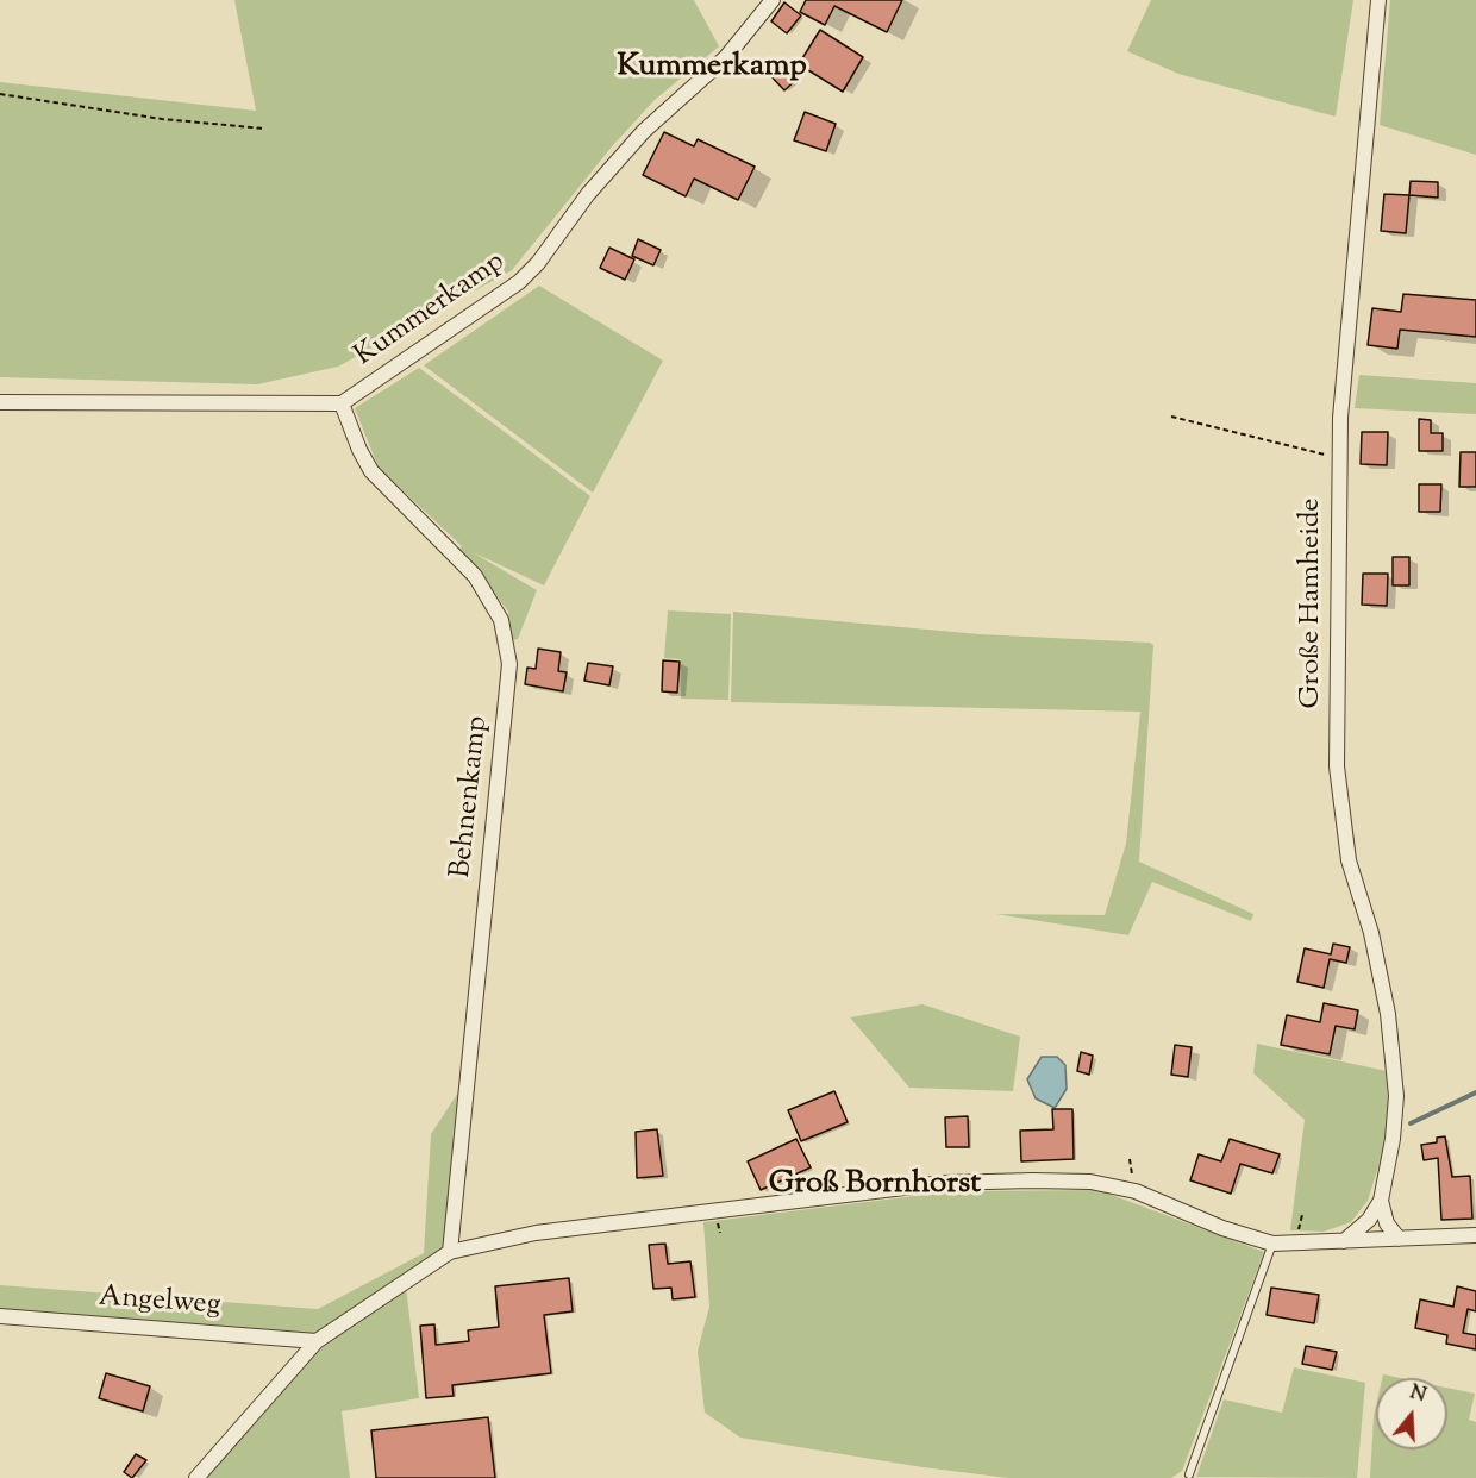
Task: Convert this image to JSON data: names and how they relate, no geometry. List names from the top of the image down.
{
  "streets": {
    "street": [
      "Kummerkamp",
      "Große Hamheide",
      "Behnenkamp",
      "Angelweg"
    ]
  },
  "crossings": [
    ["Kummerkamp", "Behnenkamp"]
  ],
  "districts": ["Kummerkamp", "Groß Bornhorst"],
  "north": "top"
}
